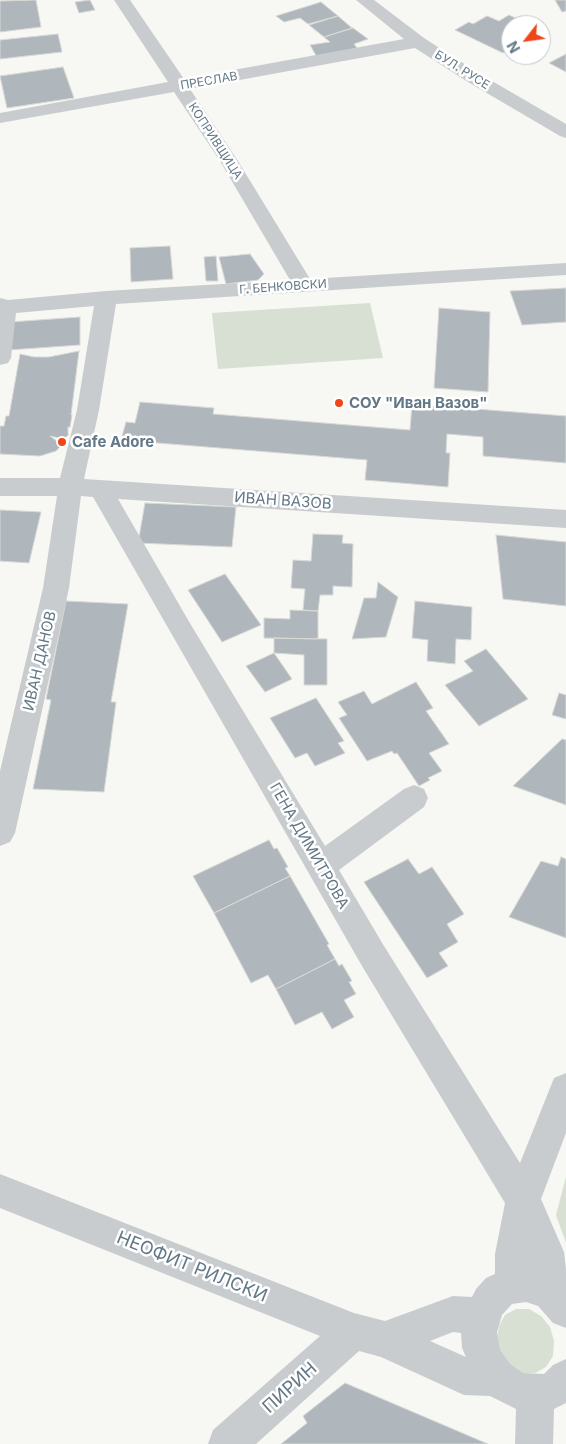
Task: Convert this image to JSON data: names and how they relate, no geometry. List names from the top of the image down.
{
  "streets": {
    "street": [
      "БУЛ. РУСЕ",
      "ПРЕСЛАВ",
      "КОПРИВЩИЦА",
      "Г. БЕНКОВСКИ",
      "ИВАН ВАЗОВ",
      "ИВАН ДАНОВ",
      "ГЕНА ДИМИТРОВА",
      "НЕОФИТ РИЛСКИ",
      "ПИРИН"
    ]
  },
  "crossings": [
    ["БУЛ. РУСЕ", "ПРЕСЛАВ"],
    ["ПРЕСЛАВ", "КОПРИВЩИЦА"],
    ["КОПРИВЩИЦА", "Г. БЕНКОВСКИ"],
    ["ИВАН ВАЗОВ", "ИВАН ДАНОВ"],
    ["ИВАН ВАЗОВ", "ГЕНА ДИМИТРОВА"],
    ["НЕОФИТ РИЛСКИ", "ПИРИН"]
  ],
  "places": ["СОУ \"Иван Вазов\"", "Cafe Adore"],
  "north": "bottom left"
}
